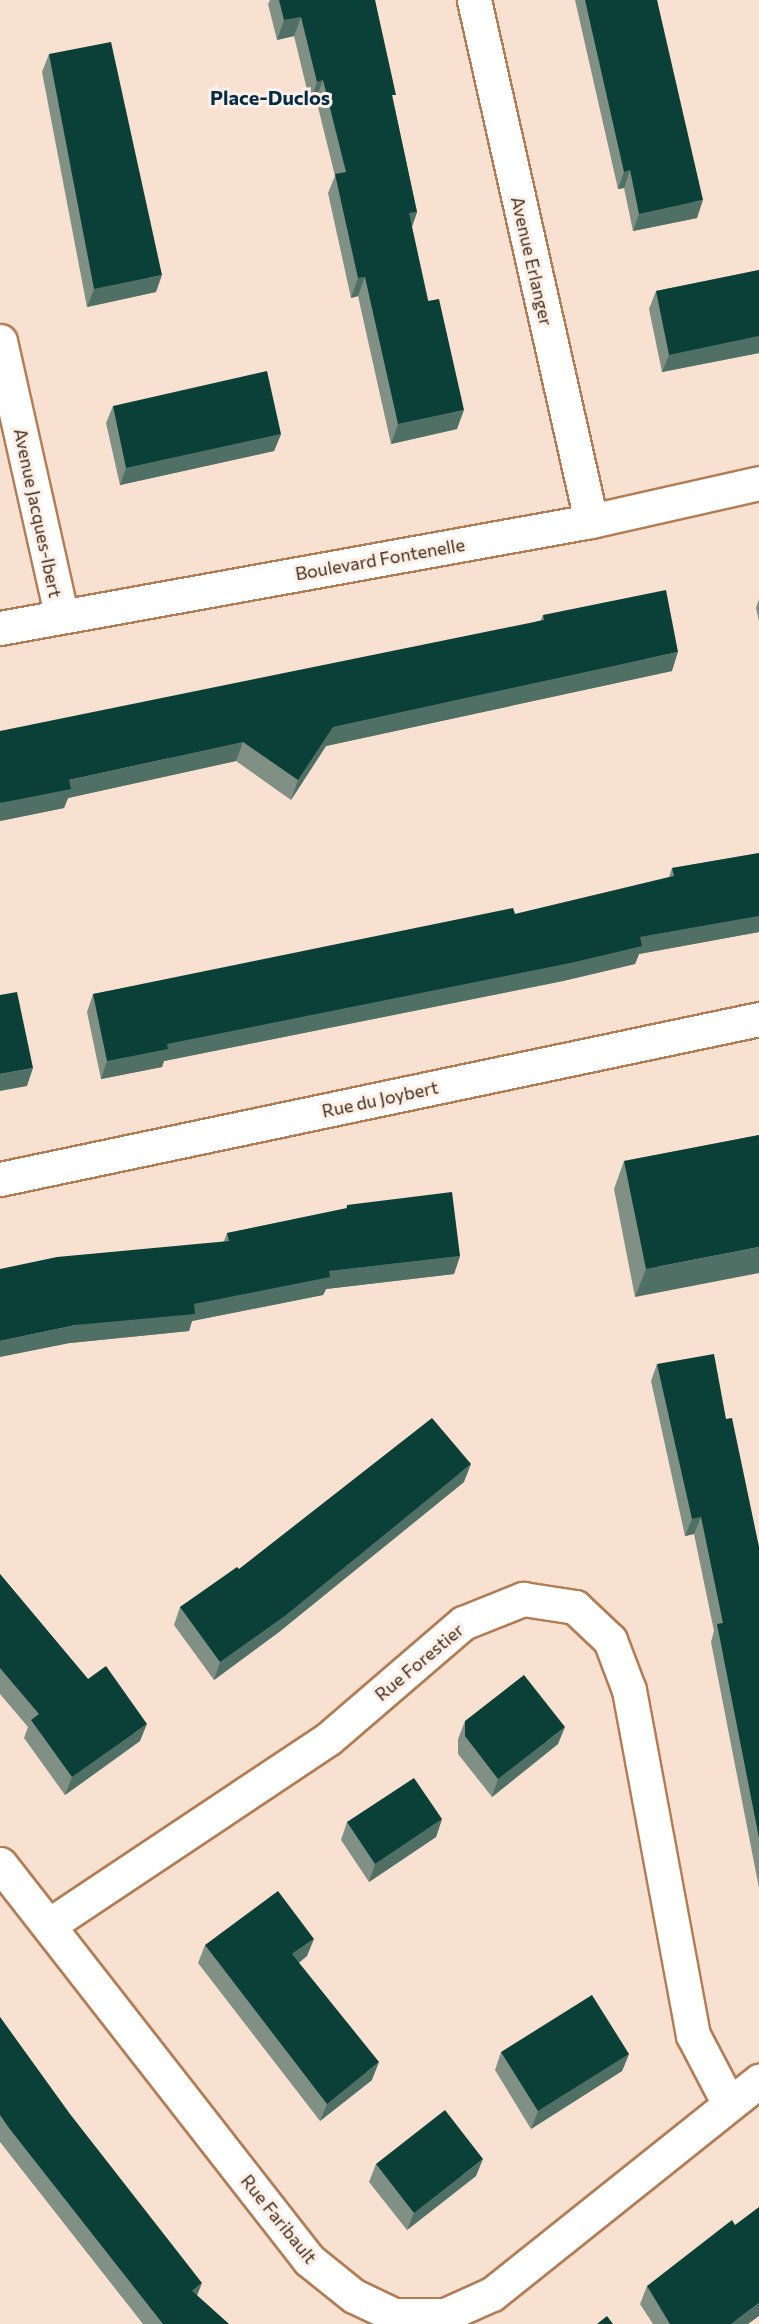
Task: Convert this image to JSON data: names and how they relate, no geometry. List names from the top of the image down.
{
  "streets": {
    "street": [
      "Avenue Erlanger",
      "Avenue Jacques-Ibert",
      "Boulevard Fontenelle",
      "Rue du Joybert",
      "Rue Forestier",
      "Rue Faribault"
    ]
  },
  "crossings": [
    ["Avenue Erlanger", "Boulevard Fontenelle"],
    ["Avenue Jacques-Ibert", "Boulevard Fontenelle"],
    ["Rue Forestier", "Rue Faribault"]
  ],
  "districts": ["Place-Duclos"]
}
